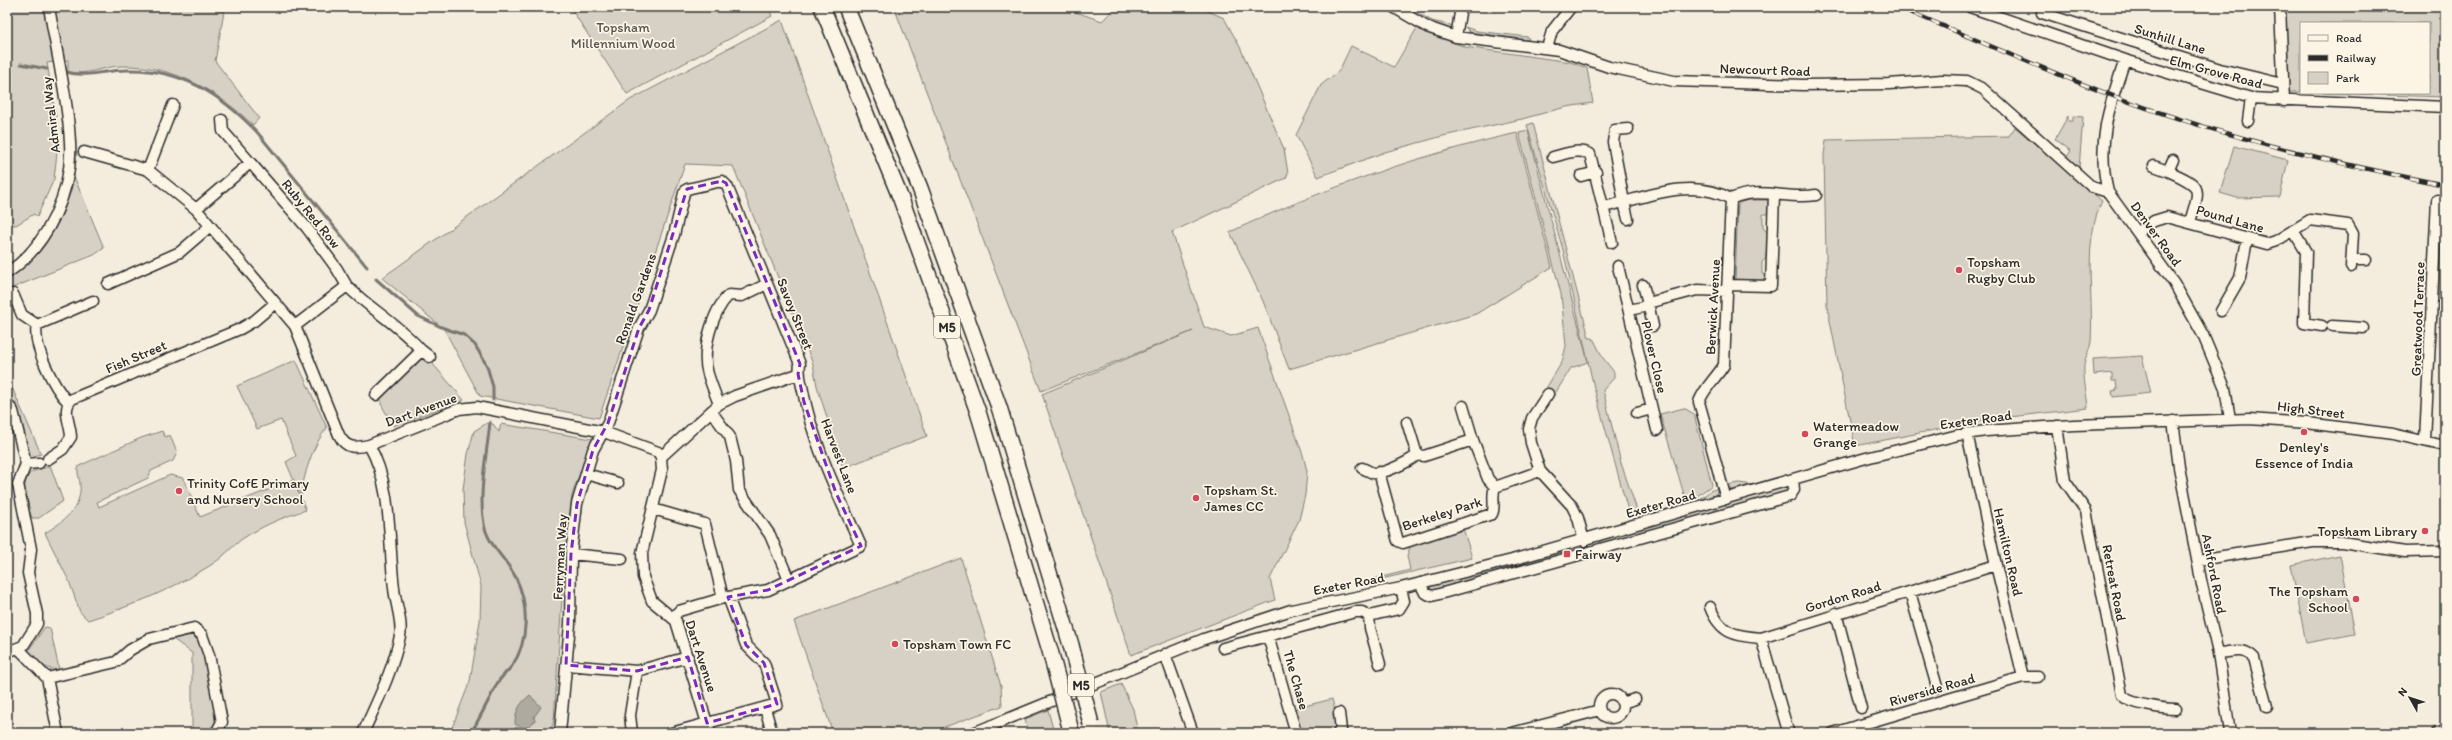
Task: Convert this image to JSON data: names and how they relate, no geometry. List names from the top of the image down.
{
  "streets": {
    "highway": ["M5"],
    "street": [
      "Sunhill Lane",
      "Newcourt Road",
      "Elm Grove Road",
      "Admiral Way",
      "Ruby Red Row",
      "Pound Lane",
      "Denver Road",
      "Ronald Gardens",
      "Berwick Avenue",
      "Savoy Street",
      "Greatwood Terrace",
      "Fish Street",
      "Plover Close",
      "Dart Avenue",
      "High Street",
      "Exeter Road",
      "Harvest Lane",
      "Berkeley Park",
      "Hamilton Road",
      "Ferryman Way",
      "Ashford Road",
      "Retreat Road",
      "Gordon Road",
      "The Chase",
      "Riverside Road"
    ]
  },
  "crossings": [
    ["Newcourt Road", "Denver Road"],
    ["Pound Lane", "Denver Road"],
    ["Denver Road", "High Street"],
    ["Ronald Gardens", "Savoy Street"],
    ["Ronald Gardens", "Dart Avenue"],
    ["Ronald Gardens", "Ferryman Way"],
    ["Berwick Avenue", "Plover Close"],
    ["Berwick Avenue", "Exeter Road"],
    ["Savoy Street", "Harvest Lane"],
    ["Greatwood Terrace", "High Street"],
    ["Fish Street", "Dart Avenue"],
    ["Dart Avenue", "Ferryman Way"],
    ["High Street", "Exeter Road"],
    ["High Street", "Ashford Road"],
    ["Exeter Road", "Hamilton Road"],
    ["Exeter Road", "Ashford Road"],
    ["Exeter Road", "Retreat Road"],
    ["Exeter Road", "The Chase"],
    ["Hamilton Road", "Gordon Road"],
    ["Hamilton Road", "Riverside Road"]
  ],
  "parks": ["Topsham Millennium Wood"],
  "places": {
    "other": [
      "Topsham Rugby Club",
      "Denley's Essence of India",
      "Watermeadow Grange",
      "Trinity CofE Primary and Nursery School",
      "Topsham St. James CC",
      "Topsham Library",
      "The Topsham School",
      "Topsham Town FC"
    ],
    "transit": ["Fairway"]
  },
  "legend": ["Road", "Railway", "Park"],
  "north": "top left"
}
